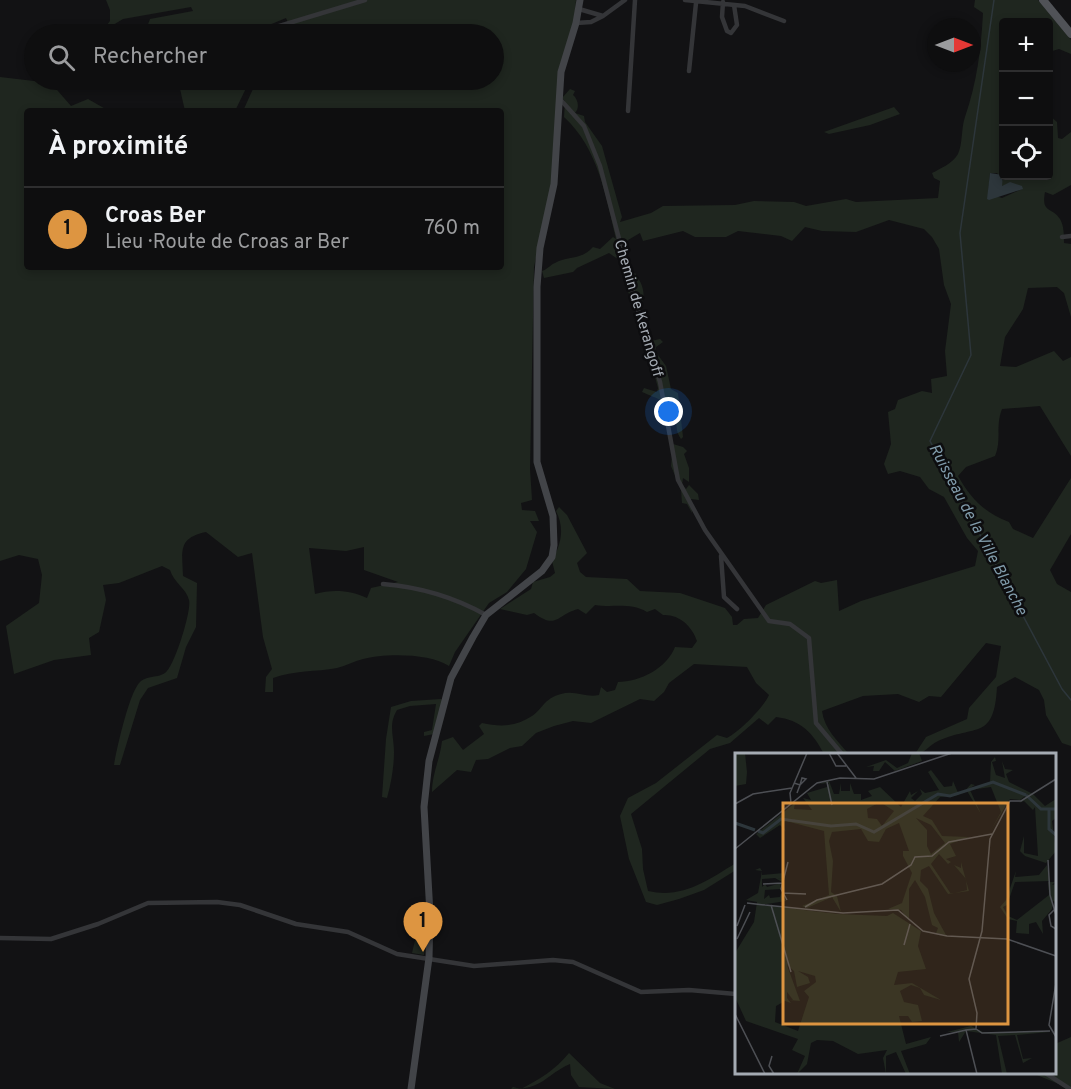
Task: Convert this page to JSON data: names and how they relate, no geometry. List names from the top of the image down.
{
  "streets": {
    "street": ["Chemin de Kerangoff"]
  },
  "water": ["Ruisseau de la Ville Blanche"],
  "north": "right",
  "page": {
    "map_buttons": ["+", "−"],
    "search": "Rechercher",
    "heading": "À proximité",
    "list": [
      {
        "mark": "1",
        "name": "Croas Ber",
        "note": "Lieu · Route de Croas ar Ber",
        "value": "760 m"
      }
    ],
    "pins": "1"
  }
}
